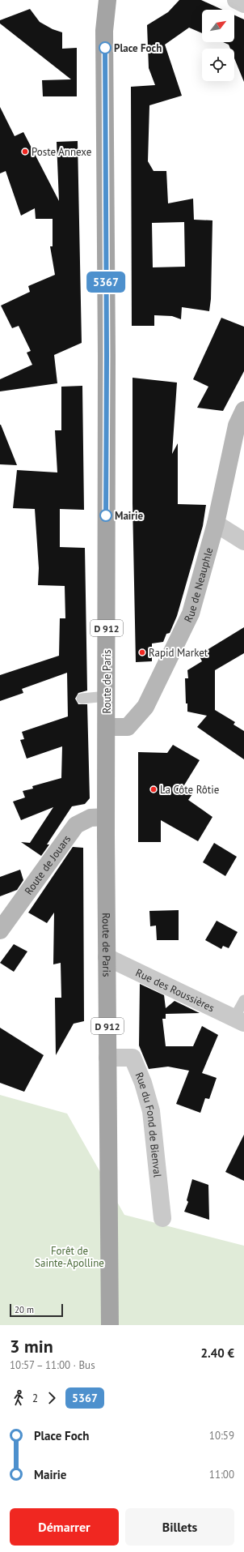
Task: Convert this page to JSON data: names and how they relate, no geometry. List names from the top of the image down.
{
  "streets": {
    "main road": ["D 912", "Route de Paris"],
    "street": [
      "Rue de Neauphle",
      "Route de Jouars",
      "Rue des Roussières",
      "Rue du Fond de Bienval"
    ]
  },
  "crossings": [
    ["Rue de Neauphle", "Route de Paris"],
    ["Route de Paris", "Route de Jouars"],
    ["Route de Paris", "Rue des Roussières"],
    ["Route de Paris", "Rue du Fond de Bienval"]
  ],
  "parks": ["Forêt de Sainte-Apolline"],
  "places": [
    "Place Foch",
    "Poste Annexe",
    "Mairie",
    "Rapid Market",
    "La Côte Rôtie"
  ],
  "lines": ["bus line 5367"],
  "scale_bar": "20 m",
  "north": "top right",
  "page": {
    "on_map": "5367",
    "scale": "20 m",
    "heading": ["3 min", "10:57 – 11:00 · Bus", "2.40 €"],
    "legs": ["2", "5367"],
    "list": [
      {
        "name": "Place Foch",
        "value": "10:59"
      },
      {
        "name": "Mairie",
        "value": "11:00"
      }
    ],
    "buttons": ["Démarrer", "Billets"]
  }
}
